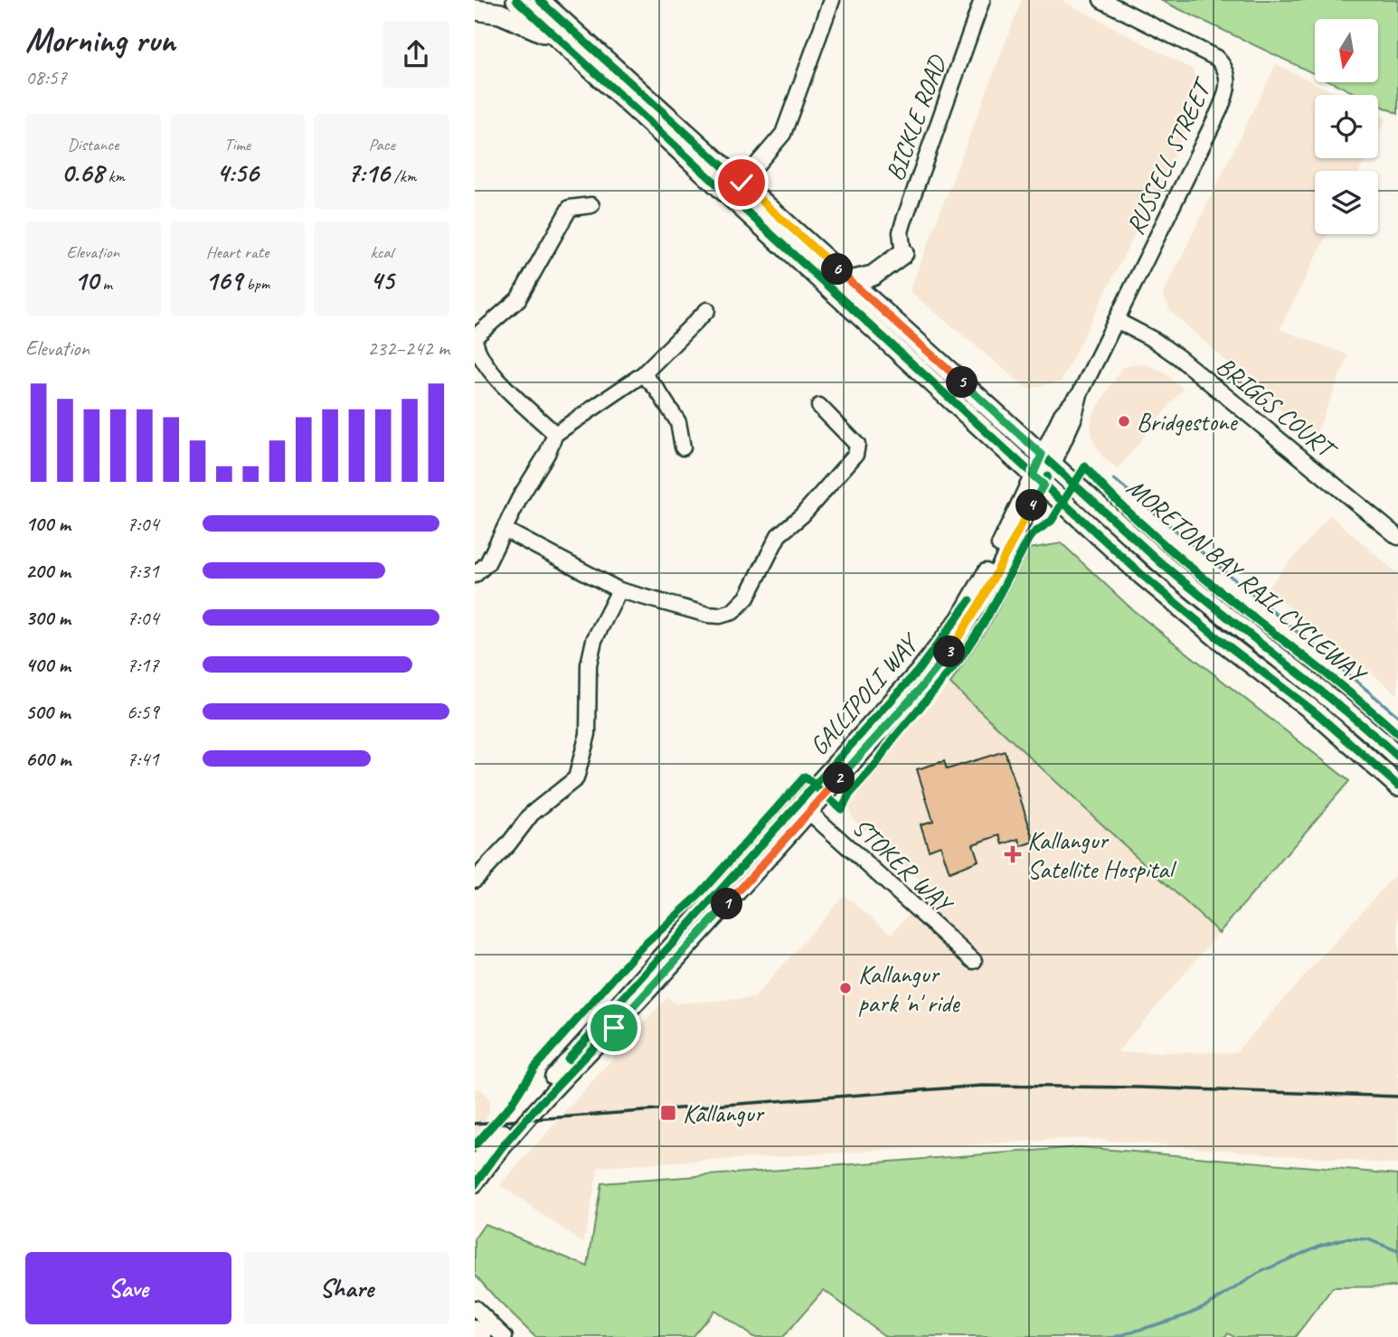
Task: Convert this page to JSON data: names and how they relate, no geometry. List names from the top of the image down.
{
  "streets": {
    "street": [
      "BICKLE ROAD",
      "RUSSELL STREET",
      "BRIGGS COURT",
      "GALLIPOLI WAY",
      "STOKER WAY"
    ],
    "cycle path": ["MORETON BAY RAIL CYCLEWAY"]
  },
  "crossings": [
    ["RUSSELL STREET", "BRIGGS COURT"],
    ["RUSSELL STREET", "GALLIPOLI WAY"],
    ["GALLIPOLI WAY", "STOKER WAY"]
  ],
  "places": {
    "other": ["Bridgestone", "Kallangur park 'n' ride"],
    "health": ["Kallangur Satellite Hospital"],
    "transit": ["Kallangur"]
  },
  "north": "bottom",
  "page": {
    "heading": ["Morning run", "08:57"],
    "stats": [
      ["Distance", "0.68 km"],
      ["Time", "4:56"],
      ["Pace", "7:16 /km"],
      ["Elevation", "10 m"],
      ["Heart rate", "169 bpm"],
      ["kcal", "45"]
    ],
    "pins": [
      "6",
      "5",
      "4",
      "3",
      "2",
      "1"
    ],
    "chart": ["Elevation", "232–242 m"],
    "list": [
      {
        "name": "100 m",
        "note": "7:04"
      },
      {
        "name": "200 m",
        "note": "7:31"
      },
      {
        "name": "300 m",
        "note": "7:04"
      },
      {
        "name": "400 m",
        "note": "7:17"
      },
      {
        "name": "500 m",
        "note": "6:59"
      },
      {
        "name": "600 m",
        "note": "7:41"
      }
    ],
    "buttons": ["Save", "Share"]
  }
}
